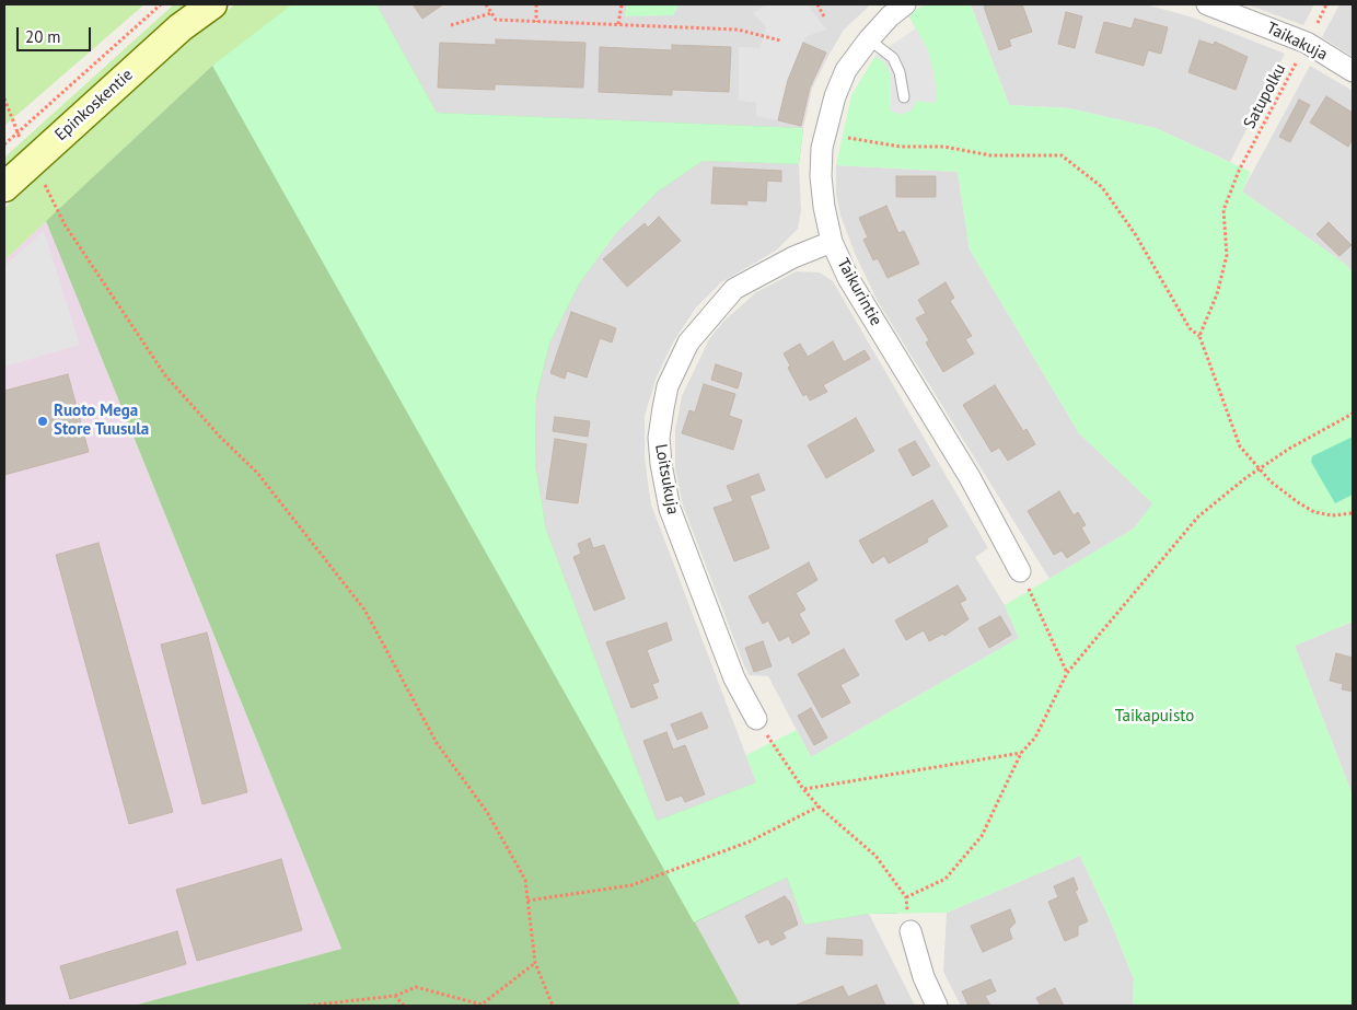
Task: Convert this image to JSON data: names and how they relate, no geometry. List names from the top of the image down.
{
  "streets": {
    "street": [
      "Taikakuja",
      "Epinkoskentie",
      "Taikurintie",
      "Loitsukuja"
    ],
    "path": ["Satupolku"]
  },
  "crossings": [
    ["Taikakuja", "Satupolku"],
    ["Taikurintie", "Loitsukuja"]
  ],
  "parks": ["Taikapuisto"],
  "places": ["Ruoto Mega Store Tuusula"],
  "scale_bar": "20 m"
}
